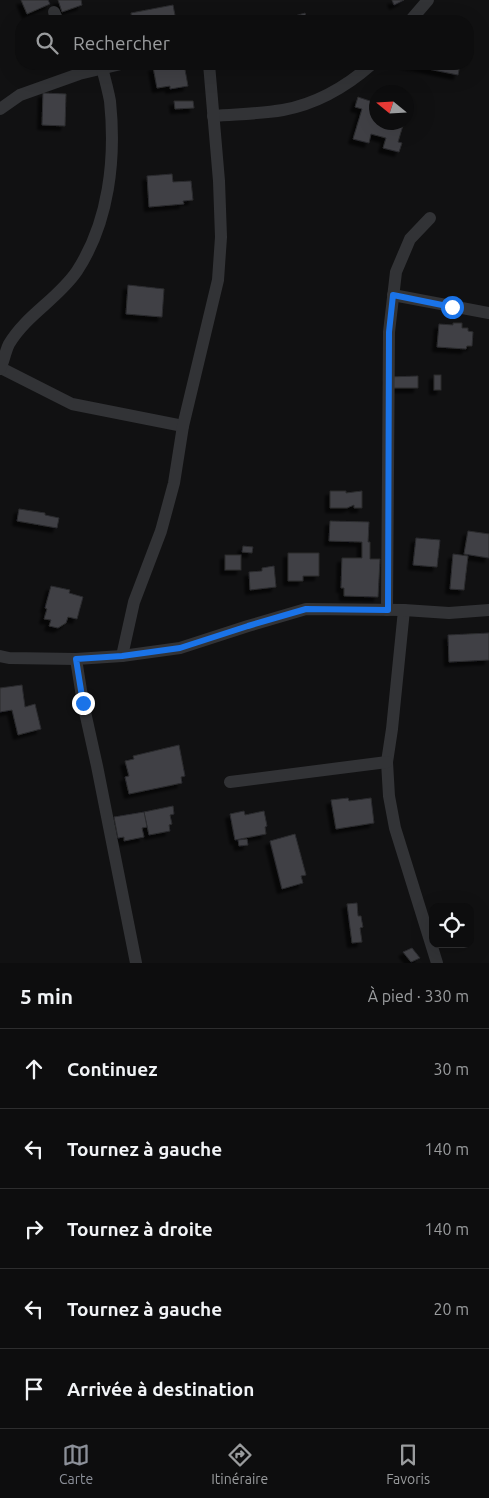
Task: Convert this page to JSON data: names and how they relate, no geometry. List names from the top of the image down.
{
  "north": "left",
  "page": {
    "search": "Rechercher",
    "heading": ["5 min", "À pied · 330 m"],
    "list": [
      ["Continuez", "30 m"],
      ["Tournez à gauche", "140 m"],
      ["Tournez à droite", "140 m"],
      ["Tournez à gauche", "20 m"],
      "Arrivée à destination"
    ],
    "nav": ["Carte", "Itinéraire", "Favoris"]
  }
}
